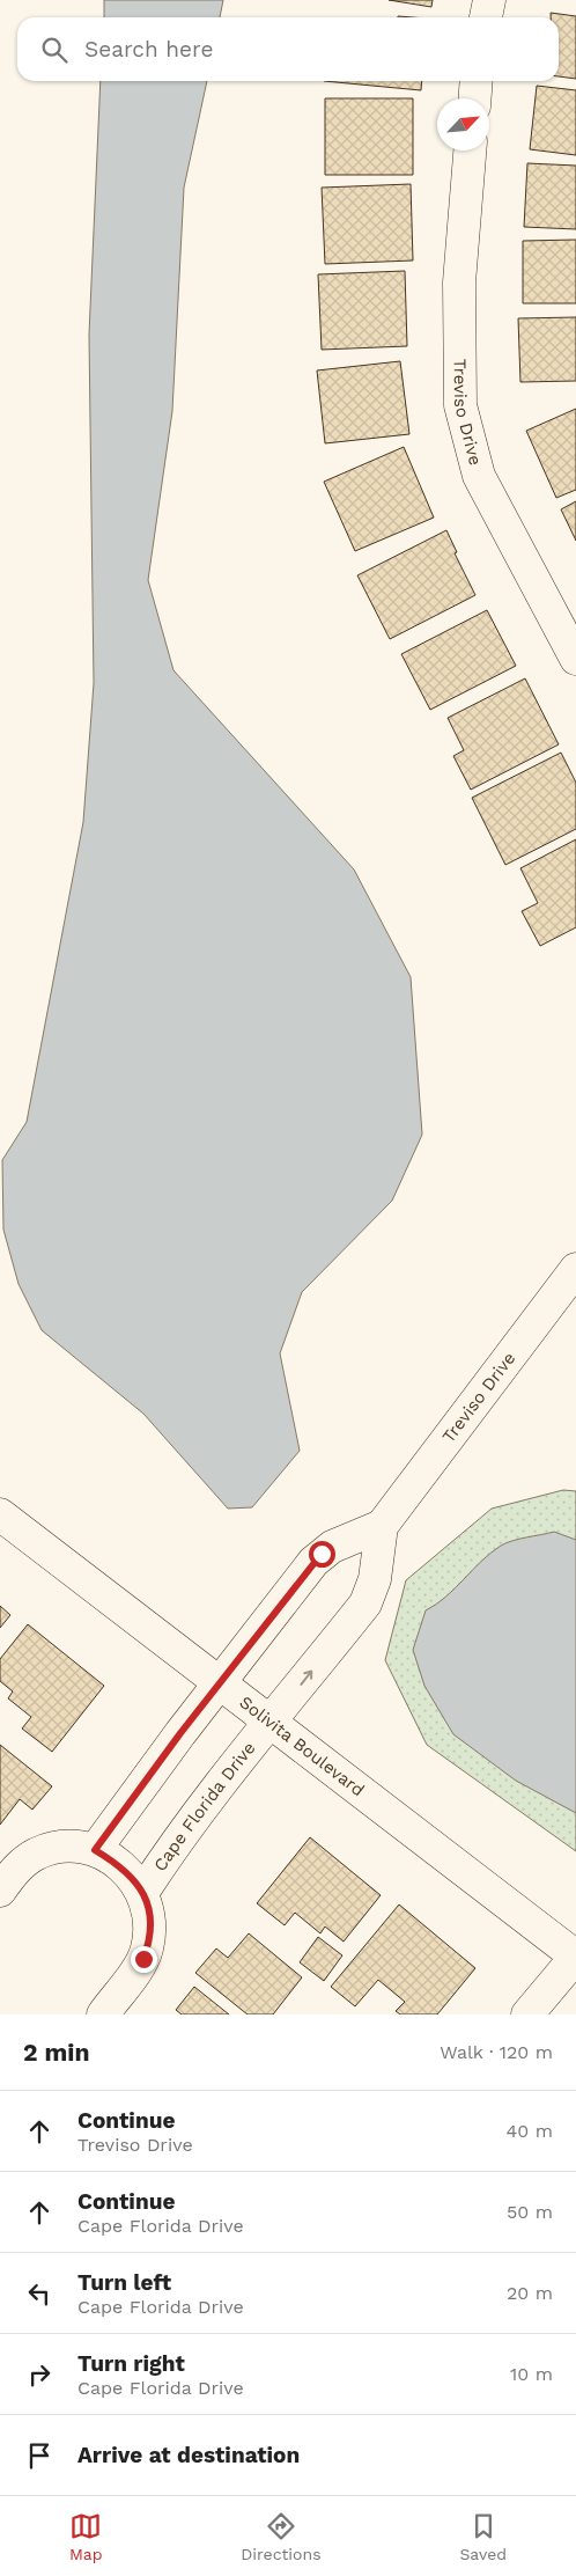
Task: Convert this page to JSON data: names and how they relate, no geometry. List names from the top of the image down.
{
  "streets": {
    "street": ["Treviso Drive", "Solivita Boulevard", "Cape Florida Drive"]
  },
  "crossings": [
    ["Treviso Drive", "Solivita Boulevard"],
    ["Treviso Drive", "Cape Florida Drive"],
    ["Solivita Boulevard", "Cape Florida Drive"]
  ],
  "north": "top right",
  "page": {
    "search": "Search here",
    "heading": ["2 min", "Walk · 120 m"],
    "list": [
      ["Continue", "Treviso Drive", "40 m"],
      ["Continue", "Cape Florida Drive", "50 m"],
      ["Turn left", "Cape Florida Drive", "20 m"],
      ["Turn right", "Cape Florida Drive", "10 m"],
      "Arrive at destination"
    ],
    "nav": ["Map", "Directions", "Saved"]
  }
}
